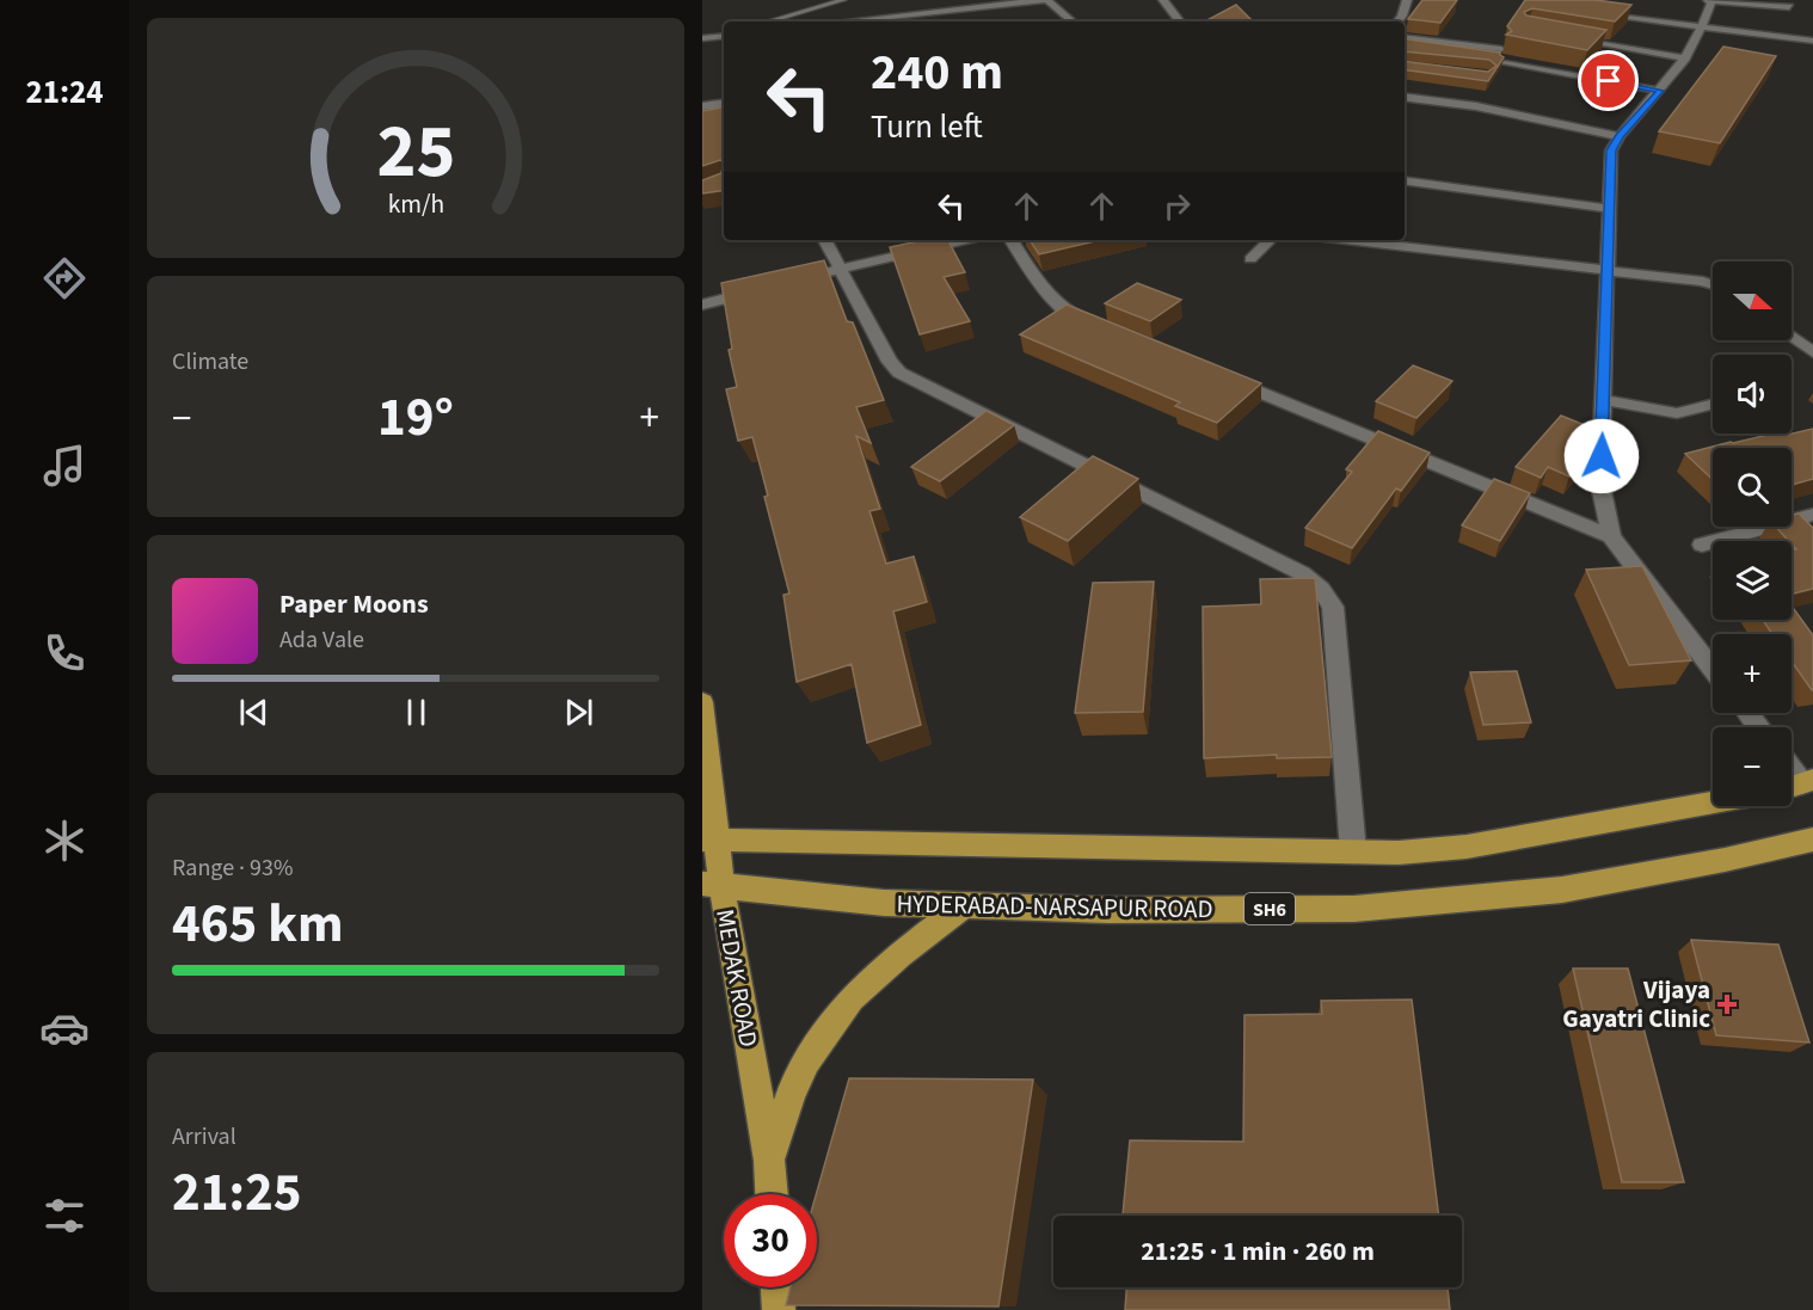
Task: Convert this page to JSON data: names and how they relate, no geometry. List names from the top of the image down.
{
  "streets": {
    "main road": ["HYDERABAD-NARSAPUR ROAD", "SH6", "MEDAK ROAD"]
  },
  "crossings": [
    ["HYDERABAD-NARSAPUR ROAD", "MEDAK ROAD"]
  ],
  "places": {
    "health": ["Vijaya Gayatri Clinic"]
  },
  "north": "right",
  "page": {
    "tabs": "21:24",
    "turn": ["240 m", "Turn left"],
    "map_buttons": ["+", "−"],
    "tile": [
      "Climate",
      ["Range · 93%", "465 km"],
      ["Arrival", "21:25"]
    ],
    "heat": ["−", "19°", "+"],
    "song": ["Paper Moons", "Ada Vale"],
    "limit": "30",
    "trip": "21:25 · 1 min · 260 m",
    "gauge": ["25", "km/h"]
  }
}
